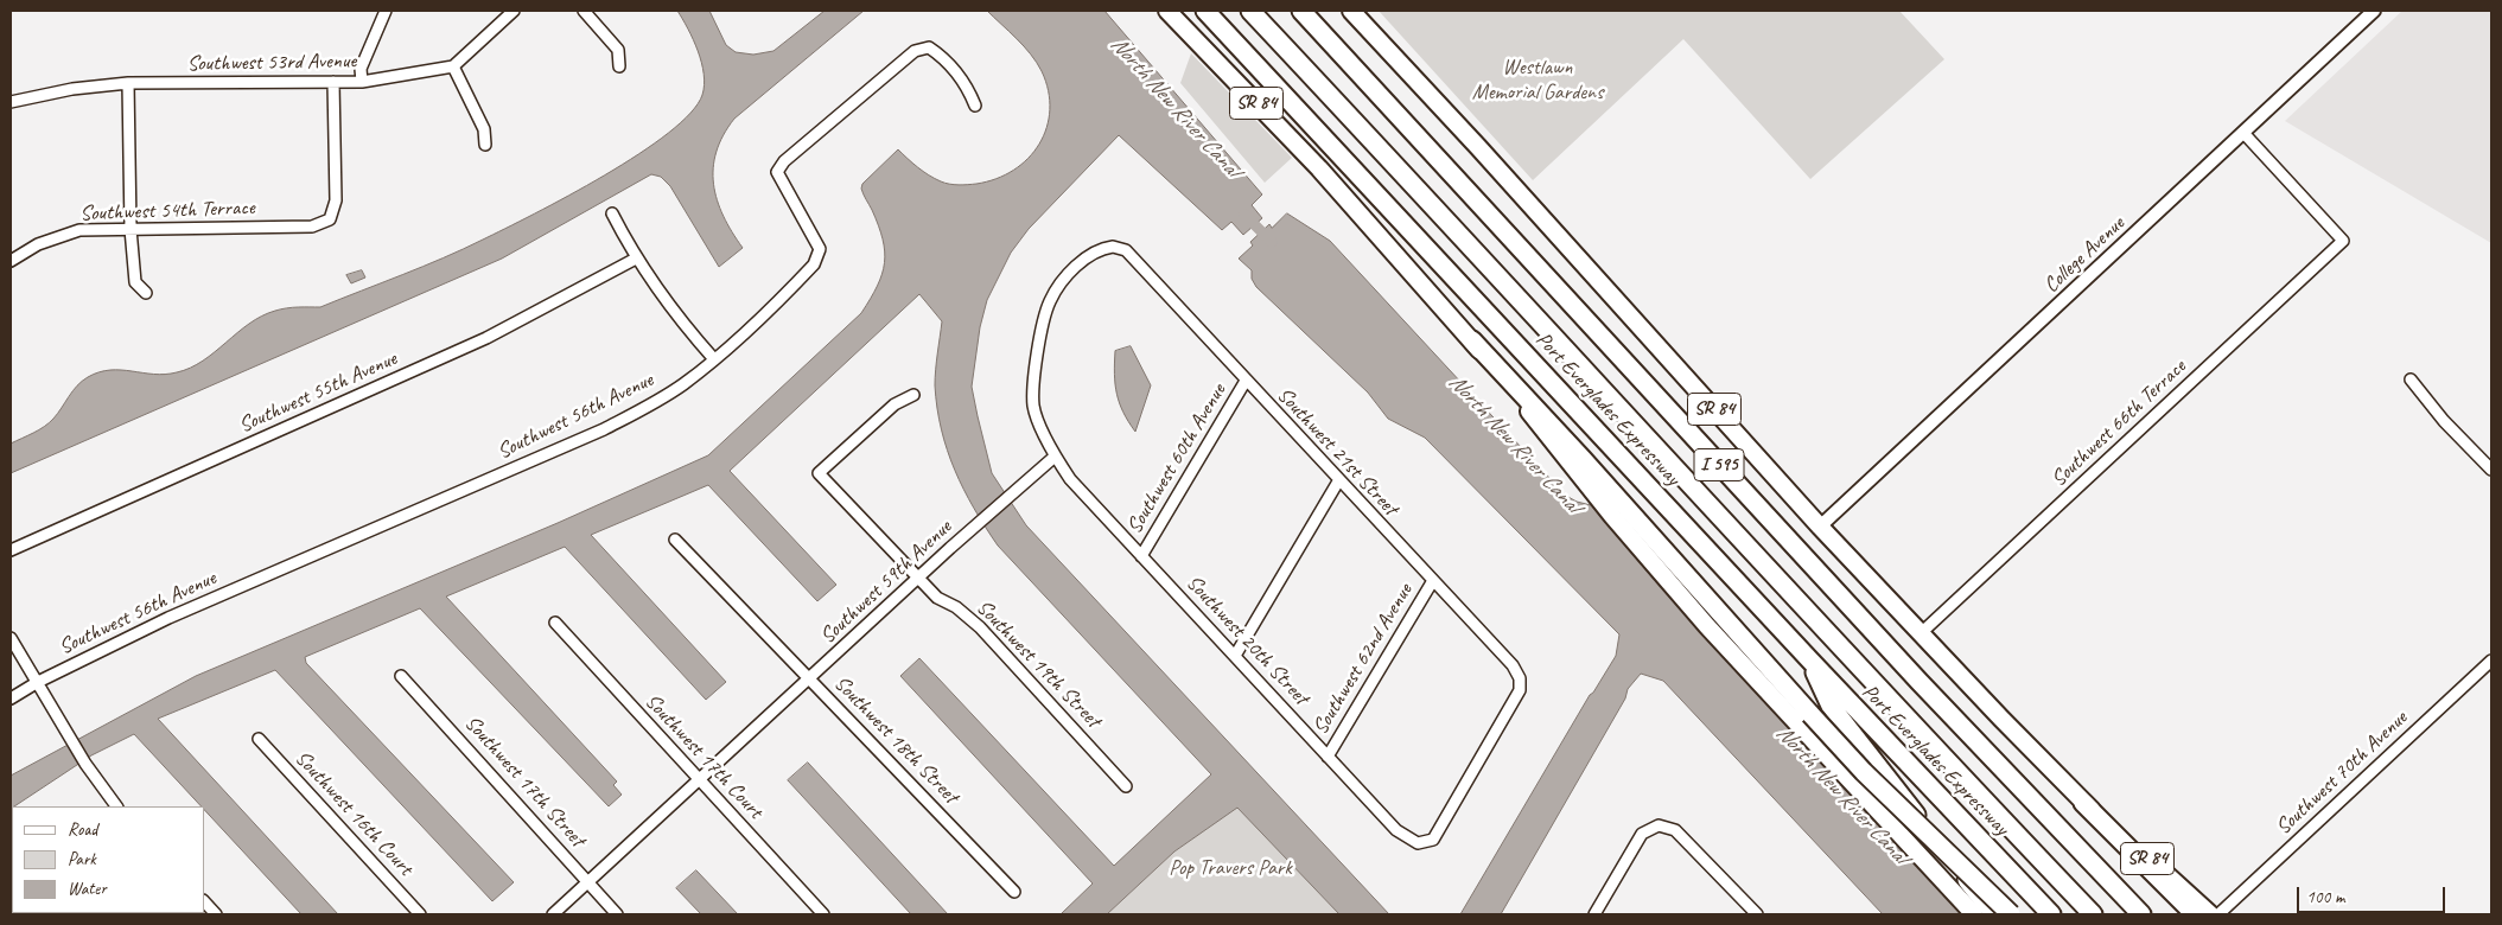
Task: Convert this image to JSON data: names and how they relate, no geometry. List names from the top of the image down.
{
  "streets": {
    "highway": ["Port Everglades Expressway", "I 595"],
    "main road": ["SR 84"],
    "street": [
      "Southwest 53rd Avenue",
      "Southwest 54th Terrace",
      "College Avenue",
      "Southwest 55th Avenue",
      "Southwest 56th Avenue",
      "Southwest 66th Terrace",
      "Southwest 21st Street",
      "Southwest 60th Avenue",
      "Southwest 59th Avenue",
      "Southwest 20th Street",
      "Southwest 62nd Avenue",
      "Southwest 19th Street",
      "Southwest 18th Street",
      "Southwest 17th Court",
      "Southwest 70th Avenue",
      "Southwest 17th Street",
      "Southwest 16th Court"
    ]
  },
  "crossings": [
    ["Southwest 53rd Avenue", "Southwest 54th Terrace"],
    ["SR 84", "College Avenue"],
    ["SR 84", "Southwest 66th Terrace"],
    ["College Avenue", "Southwest 66th Terrace"],
    ["Southwest 21st Street", "Southwest 60th Avenue"],
    ["Southwest 21st Street", "Southwest 59th Avenue"],
    ["Southwest 21st Street", "Southwest 20th Street"],
    ["Southwest 21st Street", "Southwest 62nd Avenue"],
    ["Southwest 60th Avenue", "Southwest 20th Street"],
    ["Southwest 59th Avenue", "Southwest 20th Street"],
    ["Southwest 59th Avenue", "Southwest 19th Street"],
    ["Southwest 59th Avenue", "Southwest 18th Street"],
    ["Southwest 59th Avenue", "Southwest 17th Court"],
    ["Southwest 59th Avenue", "Southwest 17th Street"],
    ["Southwest 20th Street", "Southwest 62nd Avenue"]
  ],
  "water": ["North New River Canal"],
  "parks": ["Westlawn Memorial Gardens", "Pop Travers Park"],
  "legend": ["Road", "Park", "Water"],
  "scale_bar": "100 m"
}
